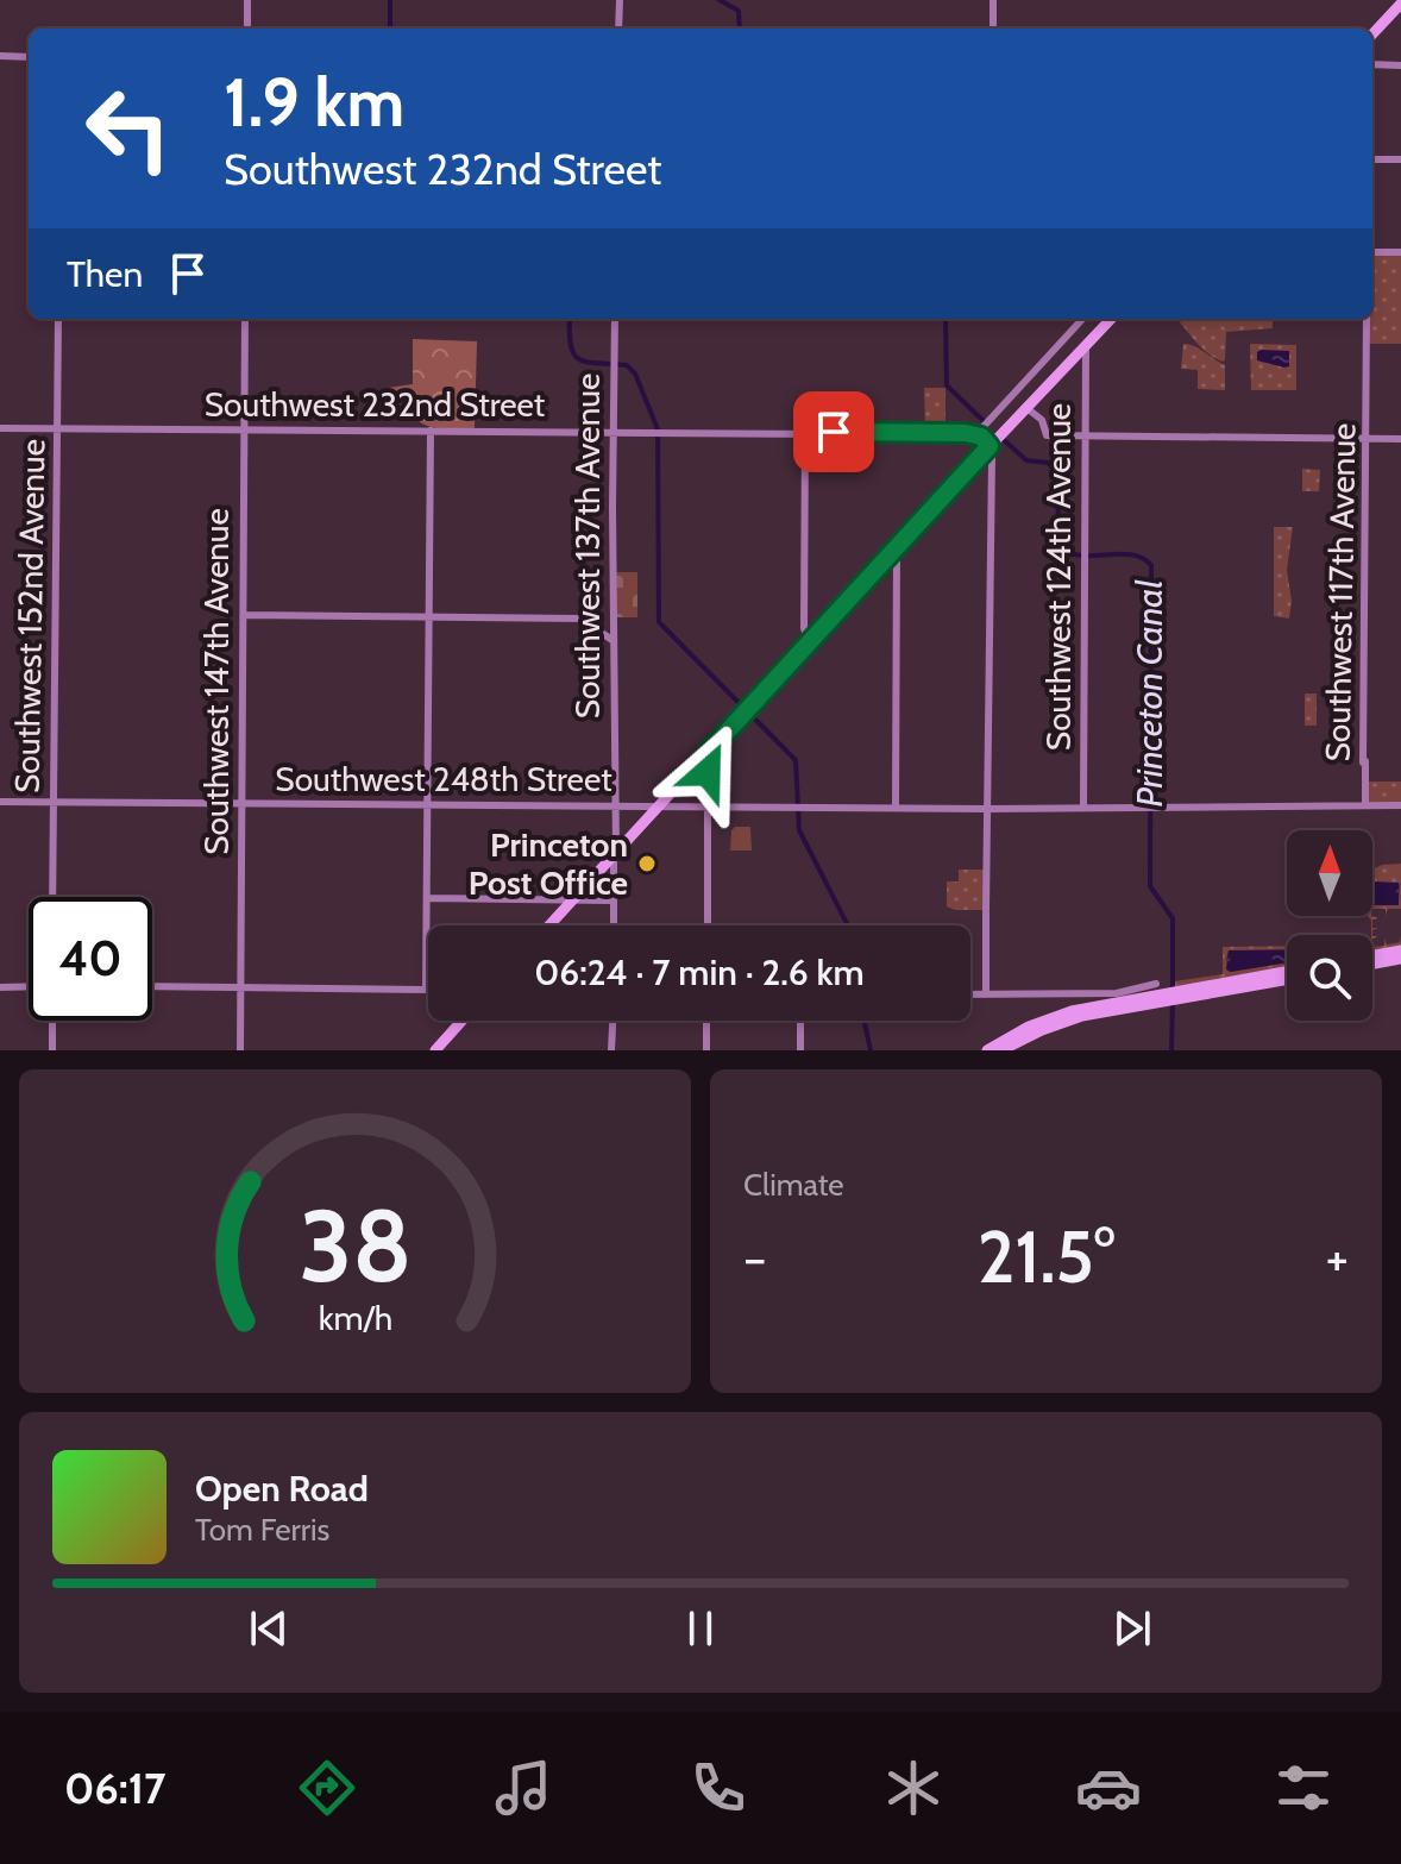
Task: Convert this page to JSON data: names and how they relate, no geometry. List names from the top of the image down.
{
  "streets": {
    "street": [
      "Southwest 232nd Street",
      "Southwest 137th Avenue",
      "Southwest 124th Avenue",
      "Southwest 117th Avenue",
      "Southwest 152nd Avenue",
      "Southwest 147th Avenue",
      "Southwest 248th Street"
    ]
  },
  "crossings": [
    ["Southwest 232nd Street", "Southwest 137th Avenue"],
    ["Southwest 232nd Street", "Southwest 152nd Avenue"],
    ["Southwest 232nd Street", "Southwest 147th Avenue"],
    ["Southwest 137th Avenue", "Southwest 248th Street"],
    ["Southwest 124th Avenue", "Southwest 248th Street"],
    ["Southwest 117th Avenue", "Southwest 248th Street"],
    ["Southwest 152nd Avenue", "Southwest 248th Street"],
    ["Southwest 147th Avenue", "Southwest 248th Street"]
  ],
  "water": ["Princeton Canal"],
  "places": ["Princeton Post Office"],
  "north": "top",
  "page": {
    "turn": ["1.9 km", "Southwest 232nd Street"],
    "then": "Then",
    "limit": "40",
    "trip": "06:24 · 7 min · 2.6 km",
    "tile": "Climate",
    "heat": ["−", "21.5°", "+"],
    "song": ["Open Road", "Tom Ferris"],
    "tabs": "06:17",
    "gauge": ["38", "km/h"]
  }
}
